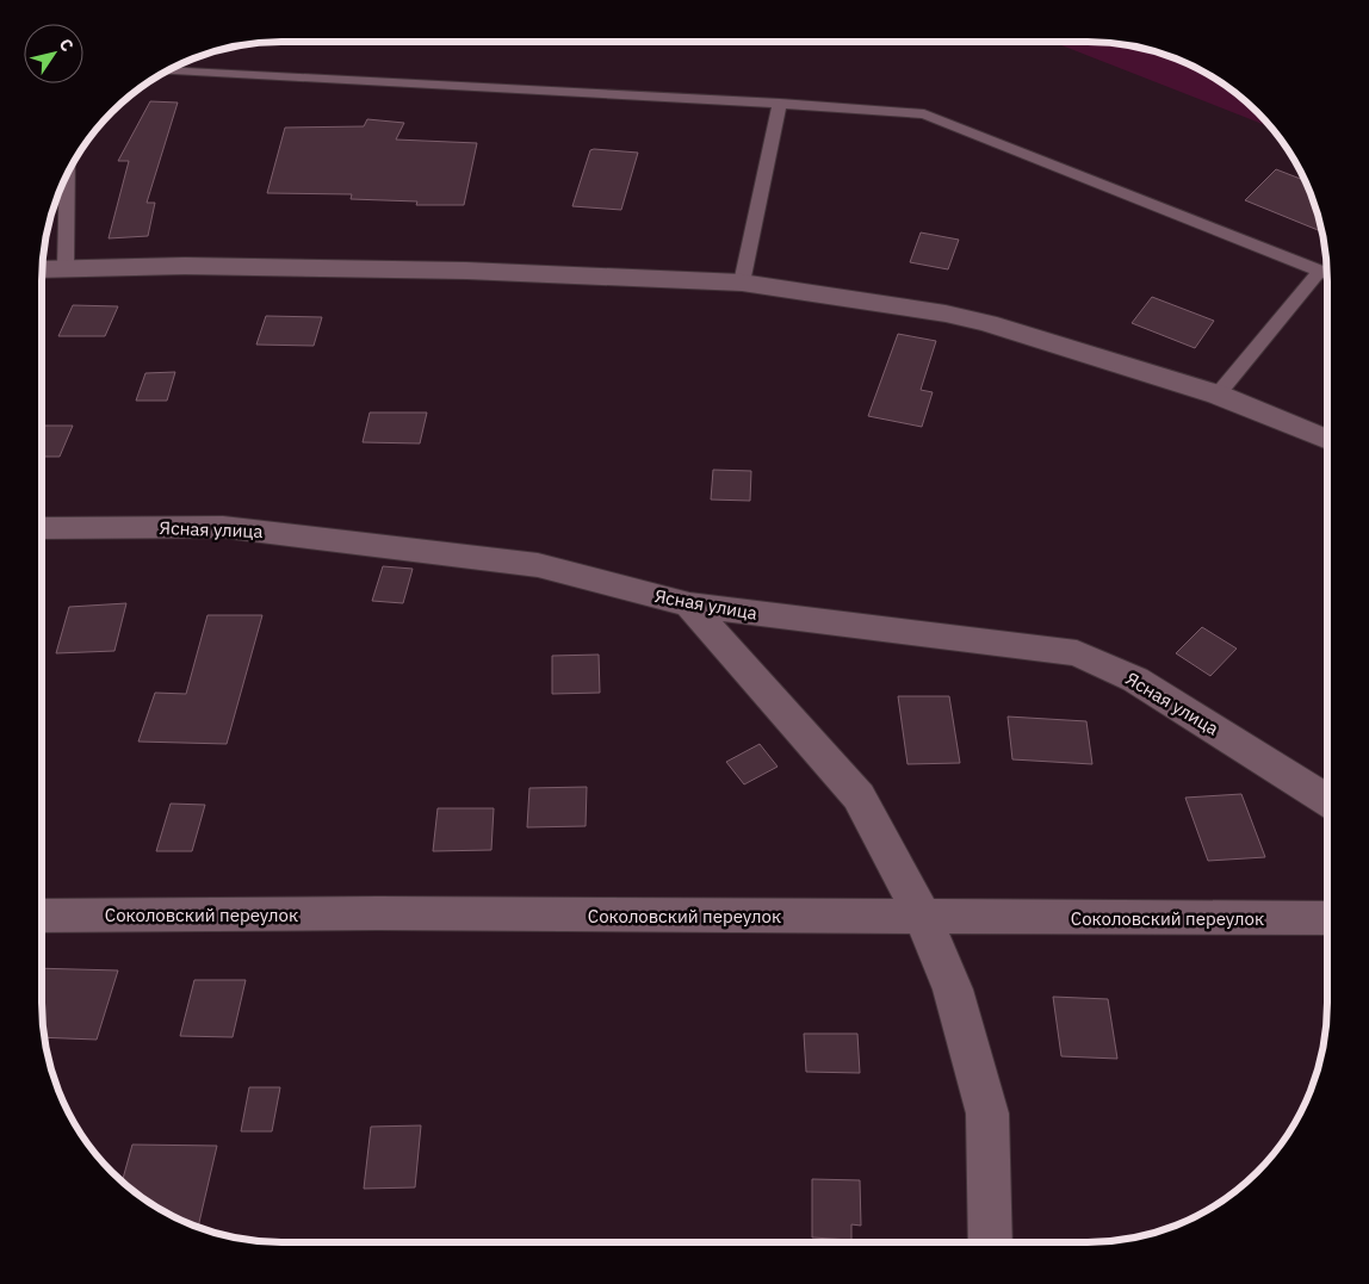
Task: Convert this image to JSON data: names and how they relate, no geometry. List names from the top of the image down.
{
  "streets": {
    "street": ["Ясная улица", "Соколовский переулок"]
  },
  "north": "top right"
}
